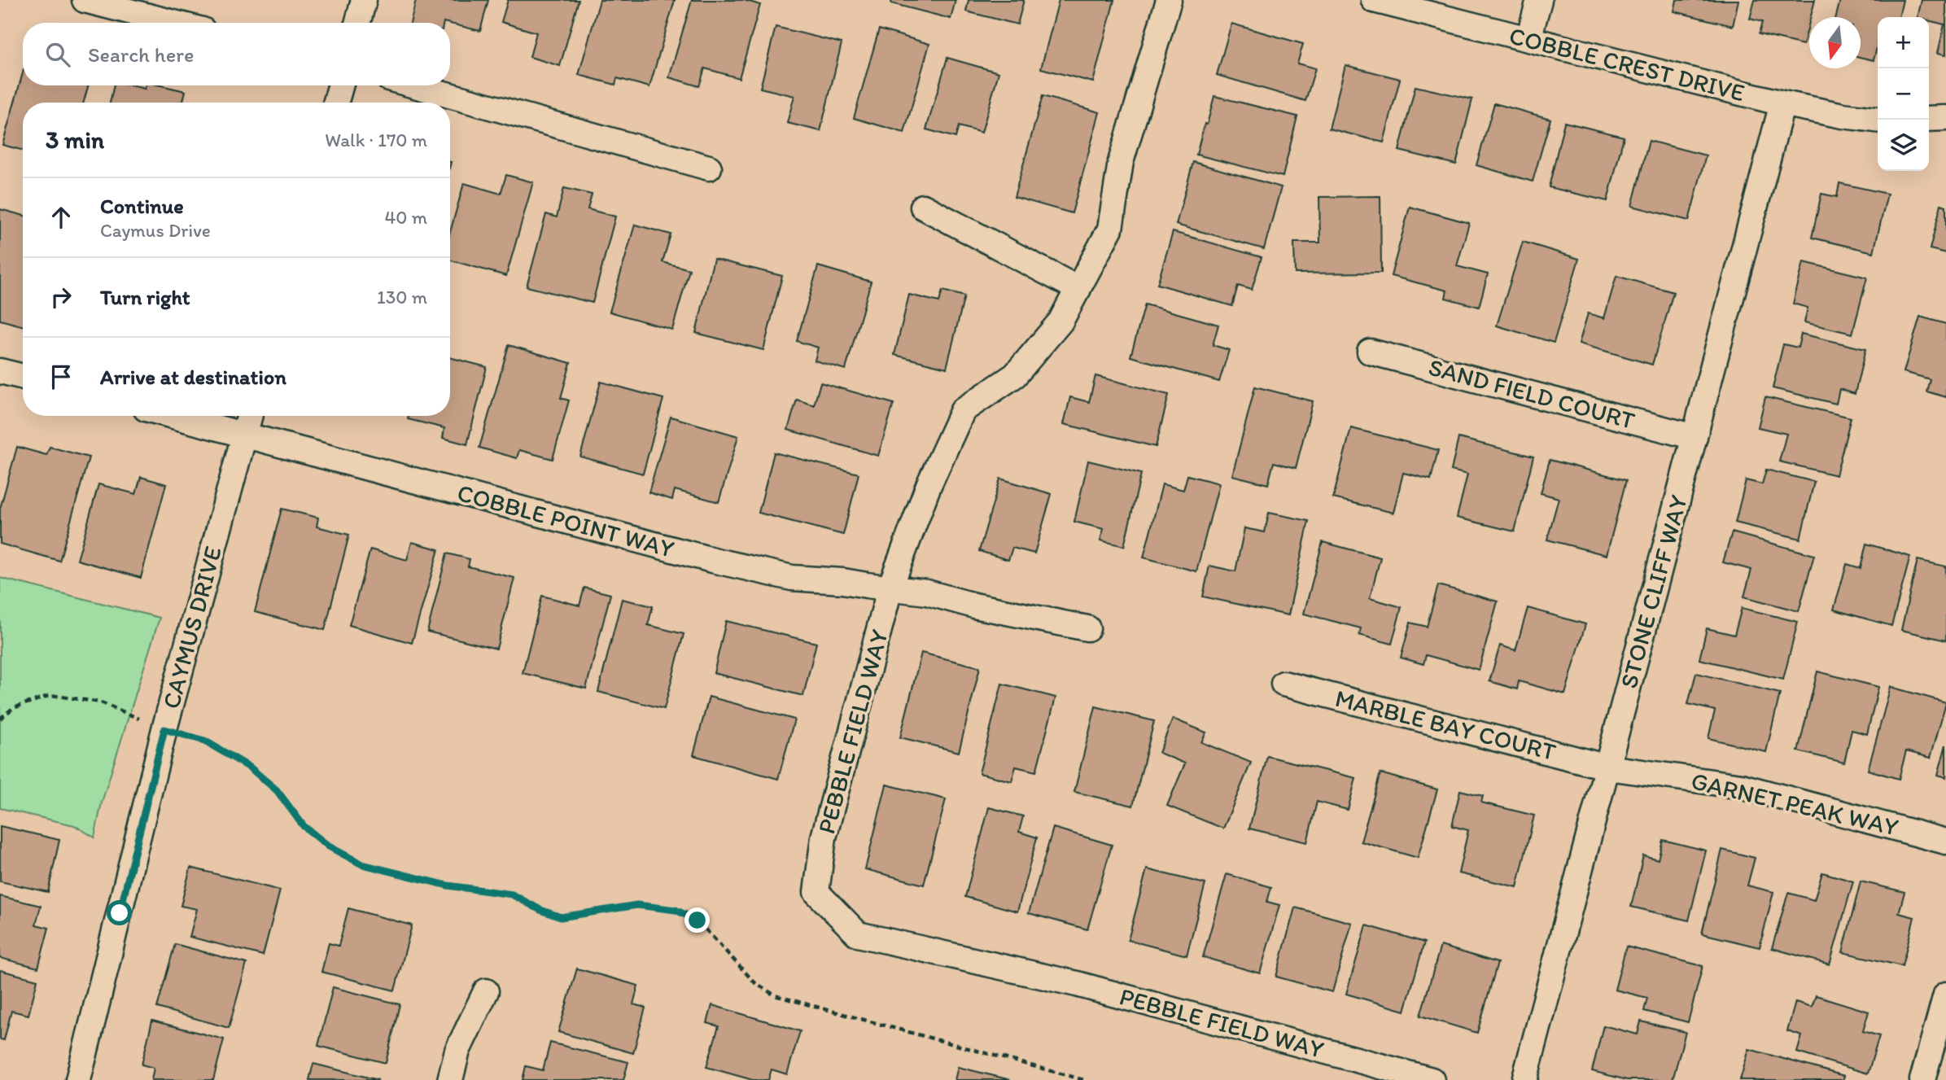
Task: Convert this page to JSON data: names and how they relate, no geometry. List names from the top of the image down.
{
  "streets": {
    "street": [
      "COBBLE CREST DRIVE",
      "SAND FIELD COURT",
      "COBBLE POINT WAY",
      "STONE CLIFF WAY",
      "CAYMUS DRIVE",
      "MARBLE BAY COURT",
      "PEBBLE FIELD WAY",
      "GARNET PEAK WAY"
    ]
  },
  "crossings": [
    ["COBBLE CREST DRIVE", "STONE CLIFF WAY"],
    ["SAND FIELD COURT", "STONE CLIFF WAY"],
    ["COBBLE POINT WAY", "CAYMUS DRIVE"],
    ["COBBLE POINT WAY", "PEBBLE FIELD WAY"],
    ["STONE CLIFF WAY", "MARBLE BAY COURT"],
    ["STONE CLIFF WAY", "GARNET PEAK WAY"],
    ["MARBLE BAY COURT", "GARNET PEAK WAY"]
  ],
  "north": "bottom",
  "page": {
    "map_buttons": ["+", "−"],
    "search": "Search here",
    "heading": ["3 min", "Walk · 170 m"],
    "list": [
      ["Continue", "Caymus Drive", "40 m"],
      ["Turn right", "130 m"],
      "Arrive at destination"
    ]
  }
}
